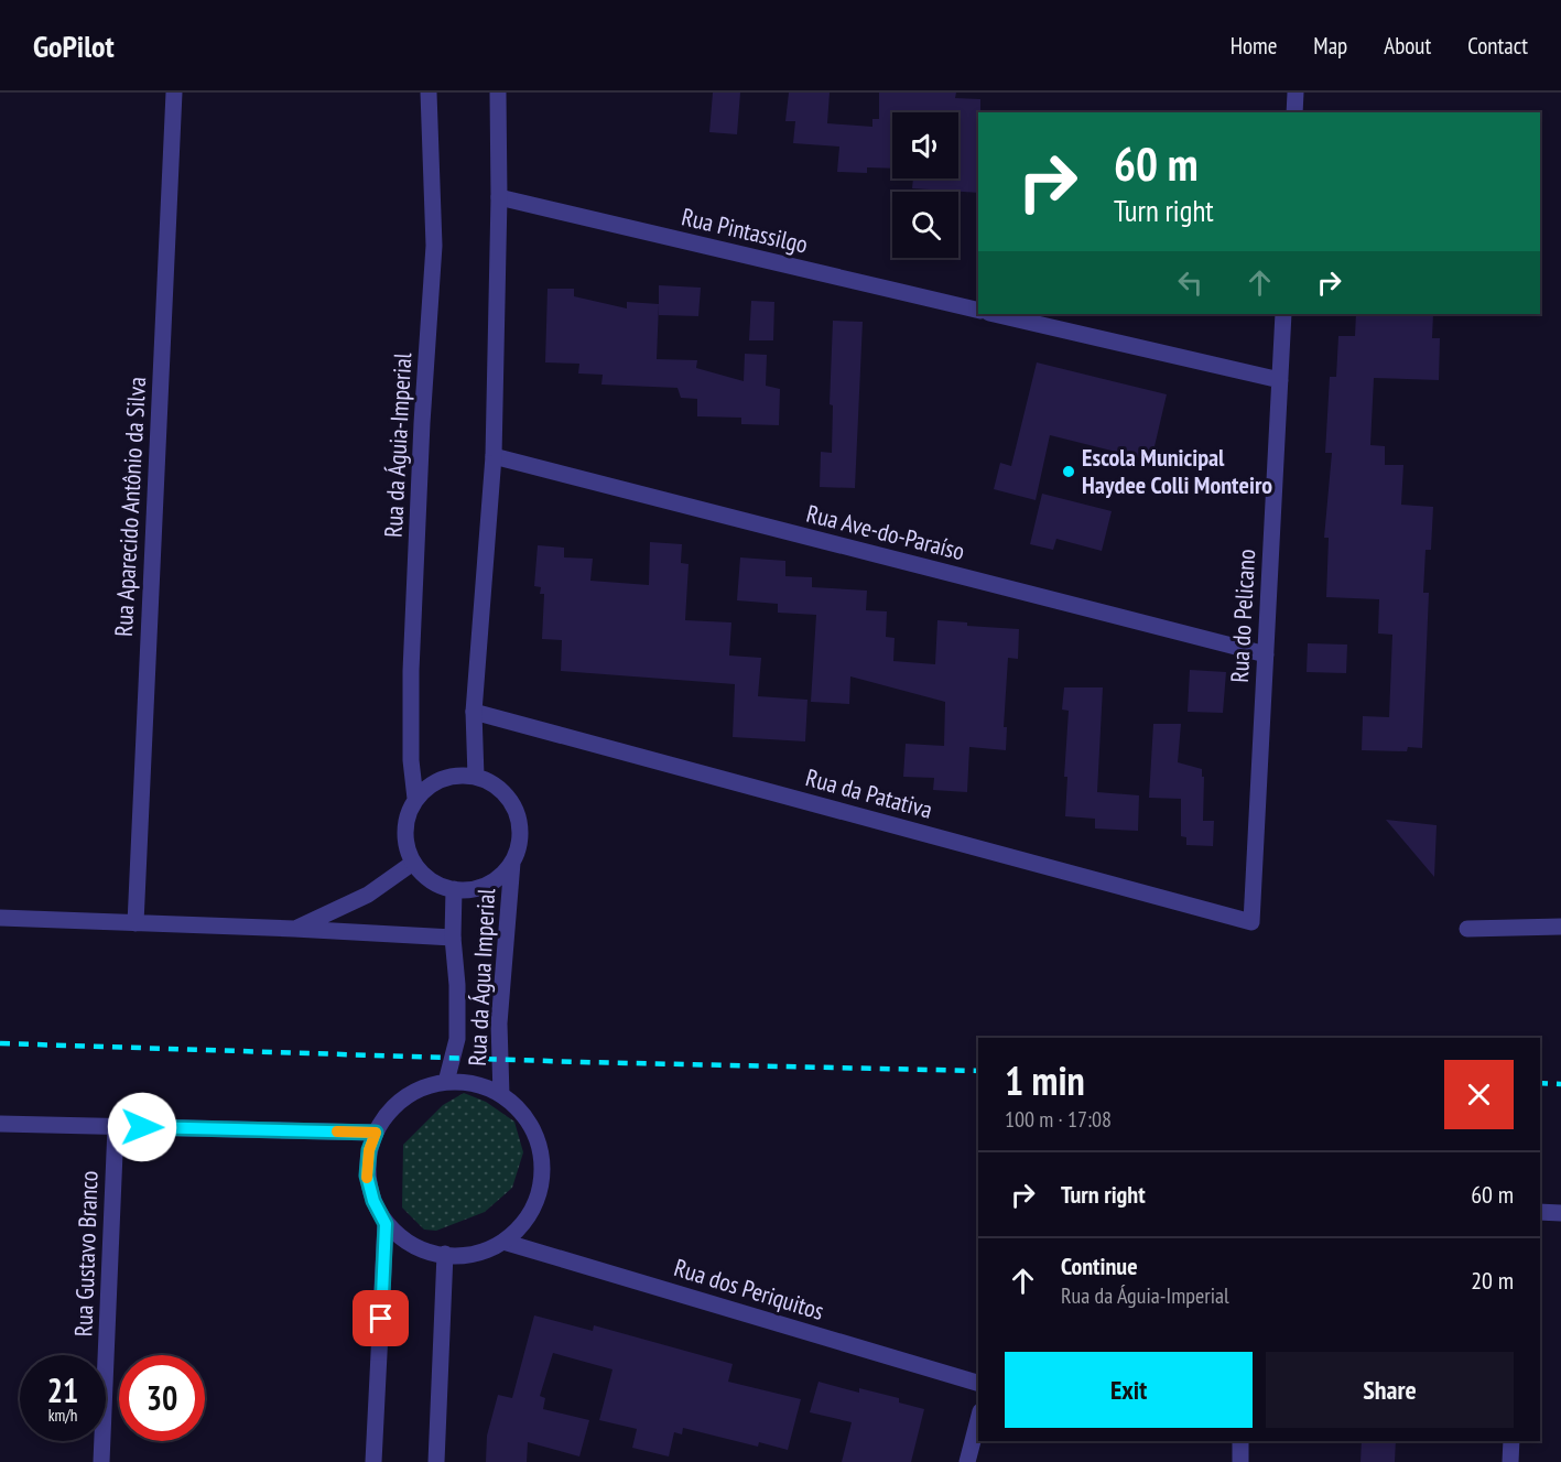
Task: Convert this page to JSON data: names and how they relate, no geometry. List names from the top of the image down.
{
  "streets": {
    "street": [
      "Rua Pintassilgo",
      "Rua da Águia-Imperial",
      "Rua Aparecido Antônio da Silva",
      "Rua Ave-do-Paraíso",
      "Rua do Pelicano",
      "Rua da Patativa",
      "Rua da Água Imperial",
      "Rua Gustavo Branco",
      "Rua dos Periquitos"
    ]
  },
  "crossings": [
    ["Rua da Águia-Imperial", "Rua da Água Imperial"],
    ["Rua Ave-do-Paraíso", "Rua do Pelicano"],
    ["Rua do Pelicano", "Rua da Patativa"],
    ["Rua da Água Imperial", "Rua dos Periquitos"]
  ],
  "places": ["Escola Municipal Haydee Colli Monteiro"],
  "page": {
    "header": "GoPilot",
    "nav": [
      "Home",
      "Map",
      "About",
      "Contact"
    ],
    "turn": ["60 m", "Turn right"],
    "heading": ["1 min", "100 m · 17:08"],
    "list": [
      {
        "name": "Turn right",
        "value": "60 m"
      },
      {
        "name": "Continue",
        "note": "Rua da Águia-Imperial",
        "value": "20 m"
      }
    ],
    "buttons": ["Exit", "Share"],
    "speed": "21 km/h",
    "limit": "30"
  }
}
